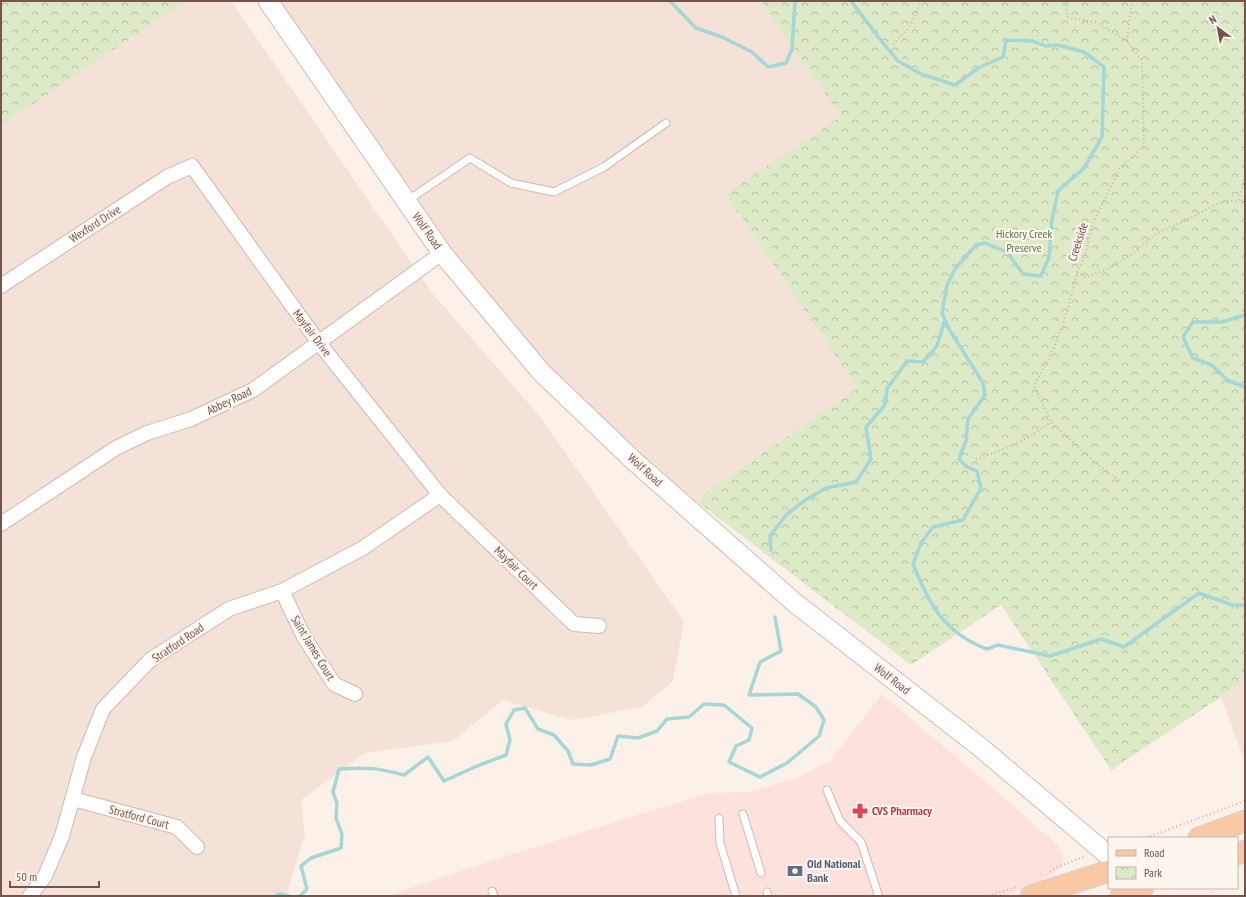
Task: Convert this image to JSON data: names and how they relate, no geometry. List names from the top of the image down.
{
  "streets": {
    "main road": ["Wolf Road"],
    "street": [
      "Wexford Drive",
      "Mayfair Drive",
      "Abbey Road",
      "Mayfair Court",
      "Stratford Road",
      "Saint James Court",
      "Stratford Court"
    ],
    "path": ["Creekside"]
  },
  "crossings": [
    ["Wexford Drive", "Mayfair Drive"],
    ["Wolf Road", "Abbey Road"],
    ["Mayfair Drive", "Abbey Road"],
    ["Mayfair Drive", "Mayfair Court"],
    ["Mayfair Drive", "Stratford Road"],
    ["Mayfair Court", "Stratford Road"],
    ["Stratford Road", "Saint James Court"],
    ["Stratford Road", "Stratford Court"]
  ],
  "parks": ["Hickory Creek Preserve"],
  "places": {
    "pharmacy": ["CVS Pharmacy"],
    "bank": ["Old National Bank"]
  },
  "legend": ["Road", "Park"],
  "scale_bar": "50 m",
  "north": "top left"
}
